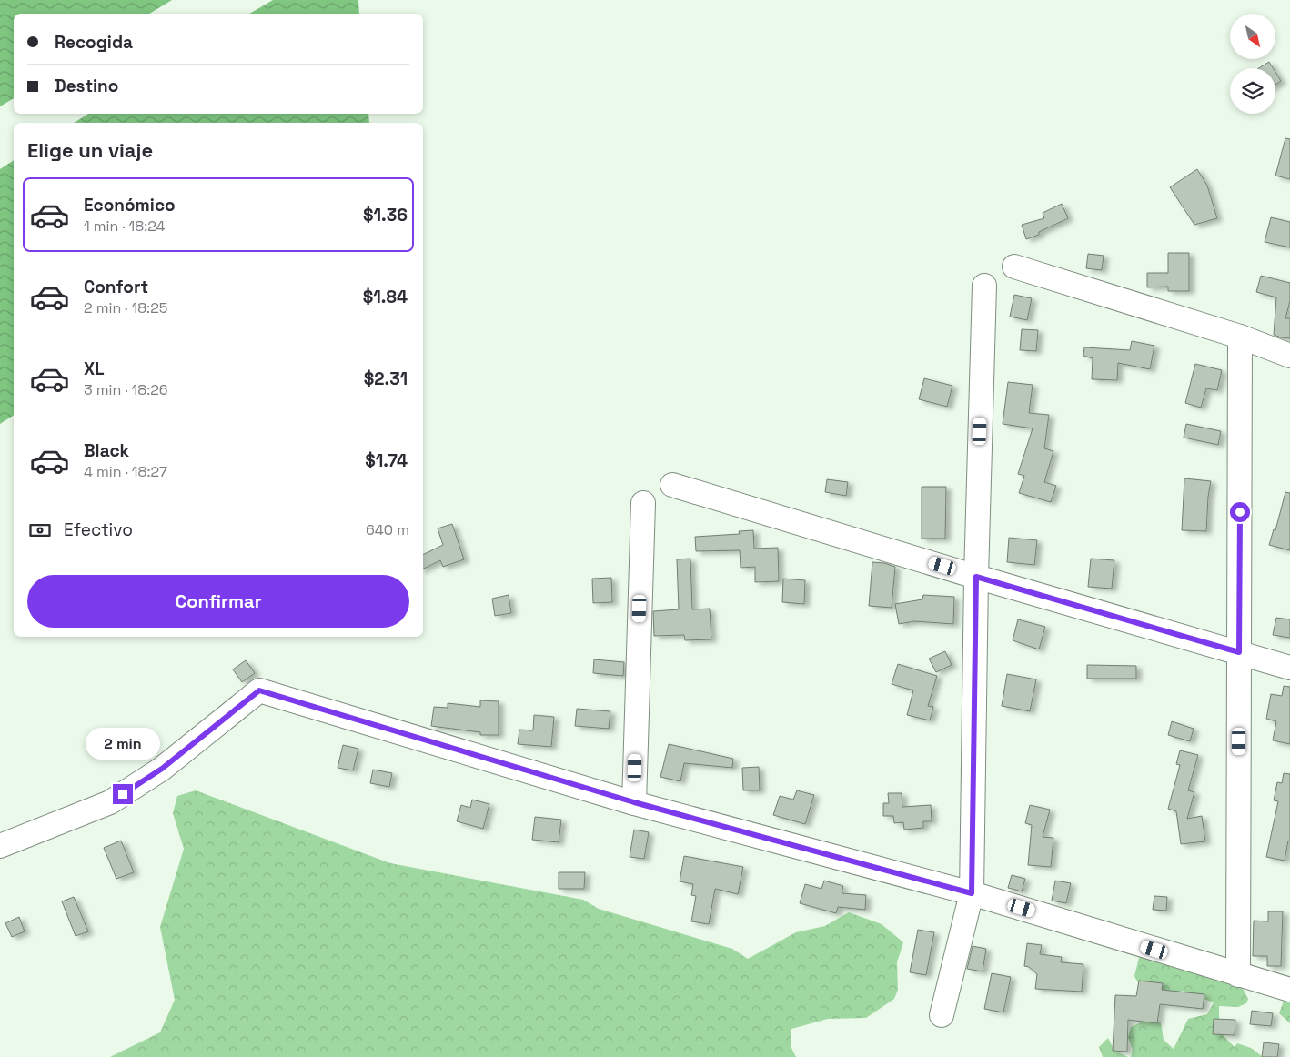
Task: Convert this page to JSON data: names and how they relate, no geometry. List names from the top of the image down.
{
  "north": "bottom right",
  "page": {
    "banner": ["Recogida", "Destino"],
    "heading": "Elige un viaje",
    "list": [
      {
        "name": "Económico",
        "note": "1 min · 18:24",
        "value": "$1.36"
      },
      {
        "name": "Confort",
        "note": "2 min · 18:25",
        "value": "$1.84"
      },
      {
        "name": "XL",
        "note": "3 min · 18:26",
        "value": "$2.31"
      },
      {
        "name": "Black",
        "note": "4 min · 18:27",
        "value": "$1.74"
      }
    ],
    "pay": ["Efectivo", "640 m"],
    "buttons": "Confirmar",
    "bubble": "2 min"
  }
}
